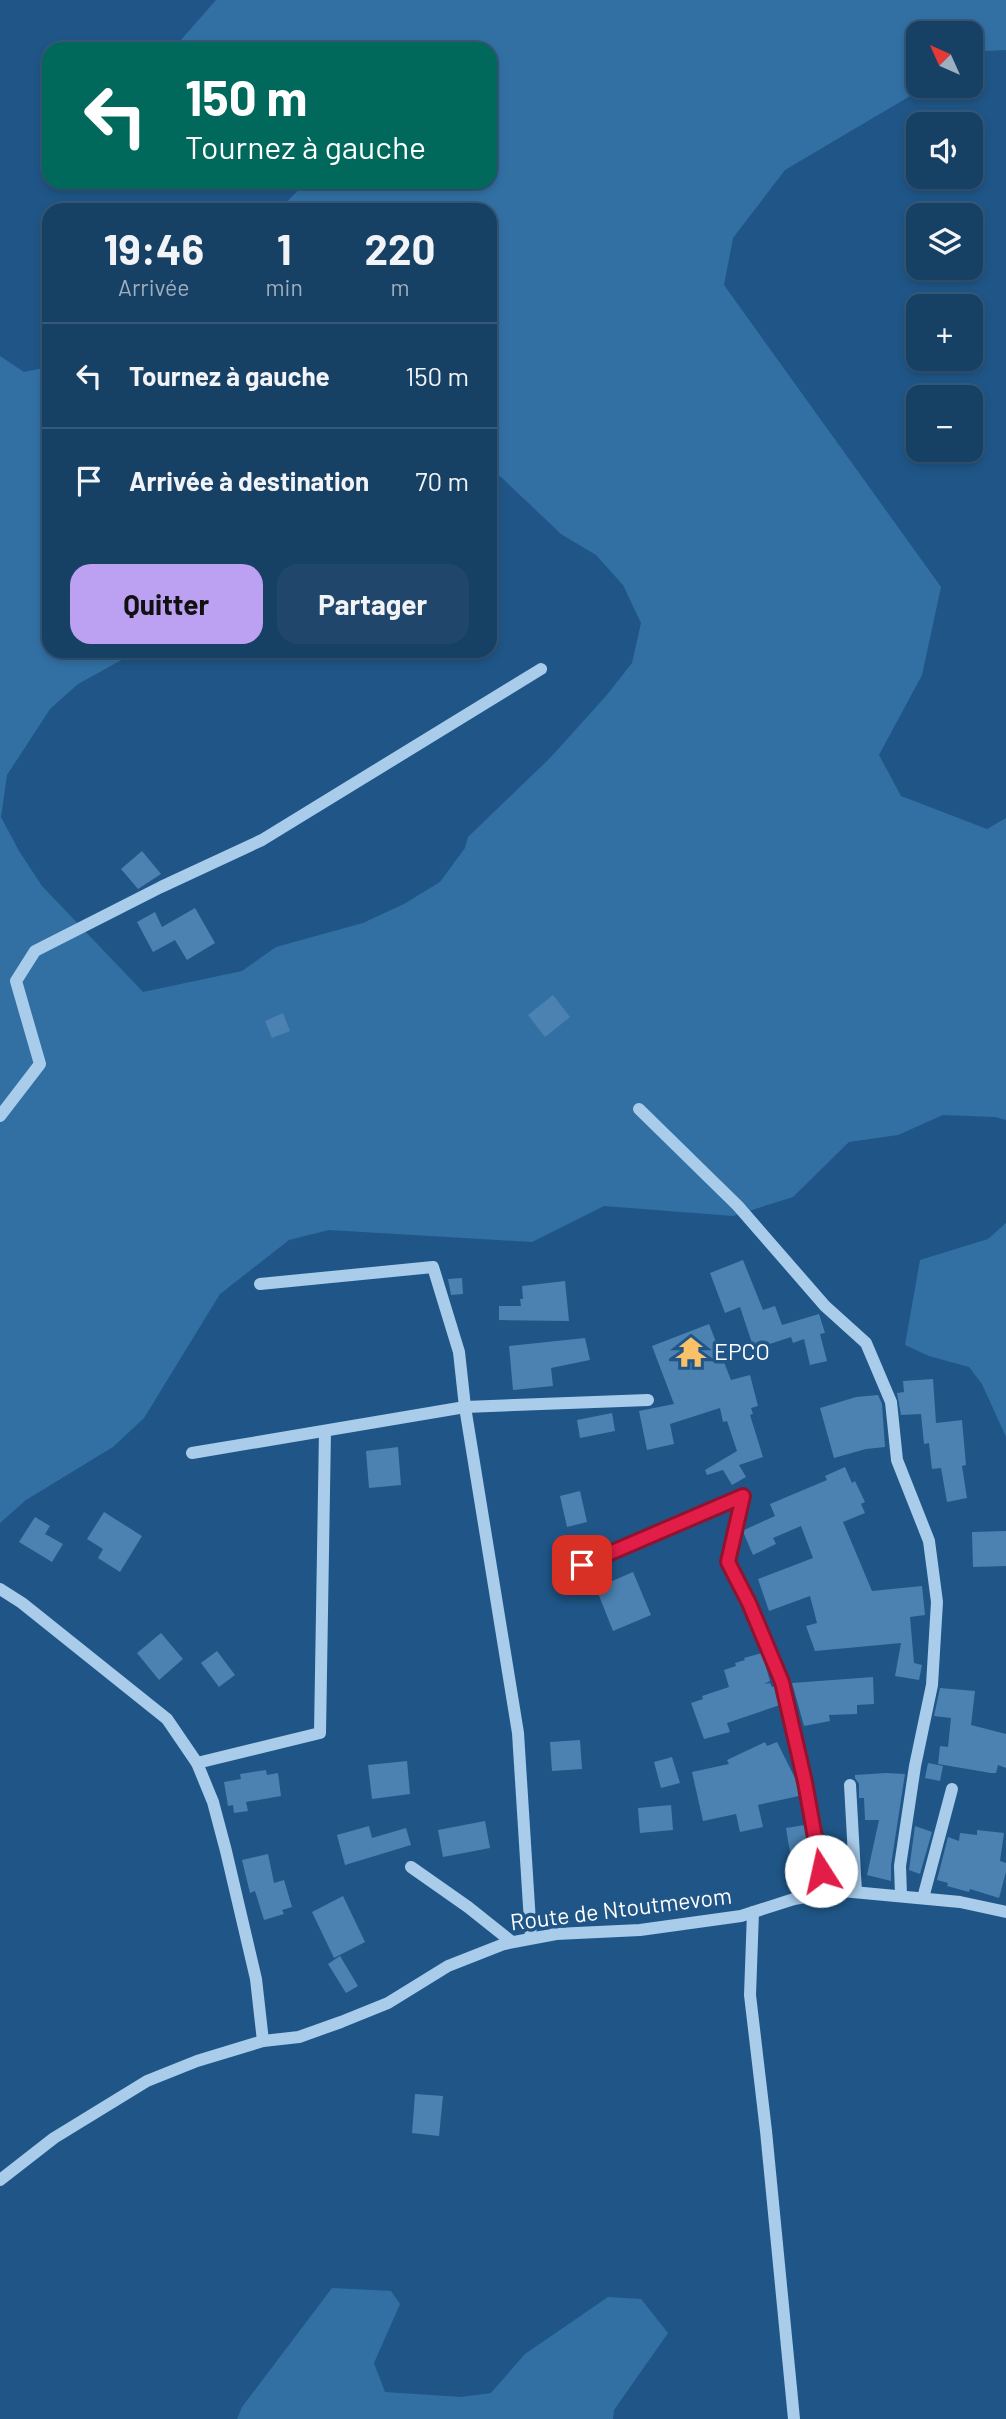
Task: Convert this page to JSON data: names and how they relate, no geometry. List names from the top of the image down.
{
  "streets": {
    "street": ["Route de Ntoutmevom"]
  },
  "places": {
    "temple": ["EPCO"]
  },
  "north": "top left",
  "page": {
    "map_buttons": ["+", "−"],
    "turn": ["150 m", "Tournez à gauche"],
    "eta": [
      "19:46",
      "Arrivée",
      "1",
      "min",
      "220",
      "m"
    ],
    "list": [
      {
        "name": "Tournez à gauche",
        "value": "150 m"
      },
      {
        "name": "Arrivée à destination",
        "value": "70 m"
      }
    ],
    "buttons": ["Quitter", "Partager"]
  }
}
